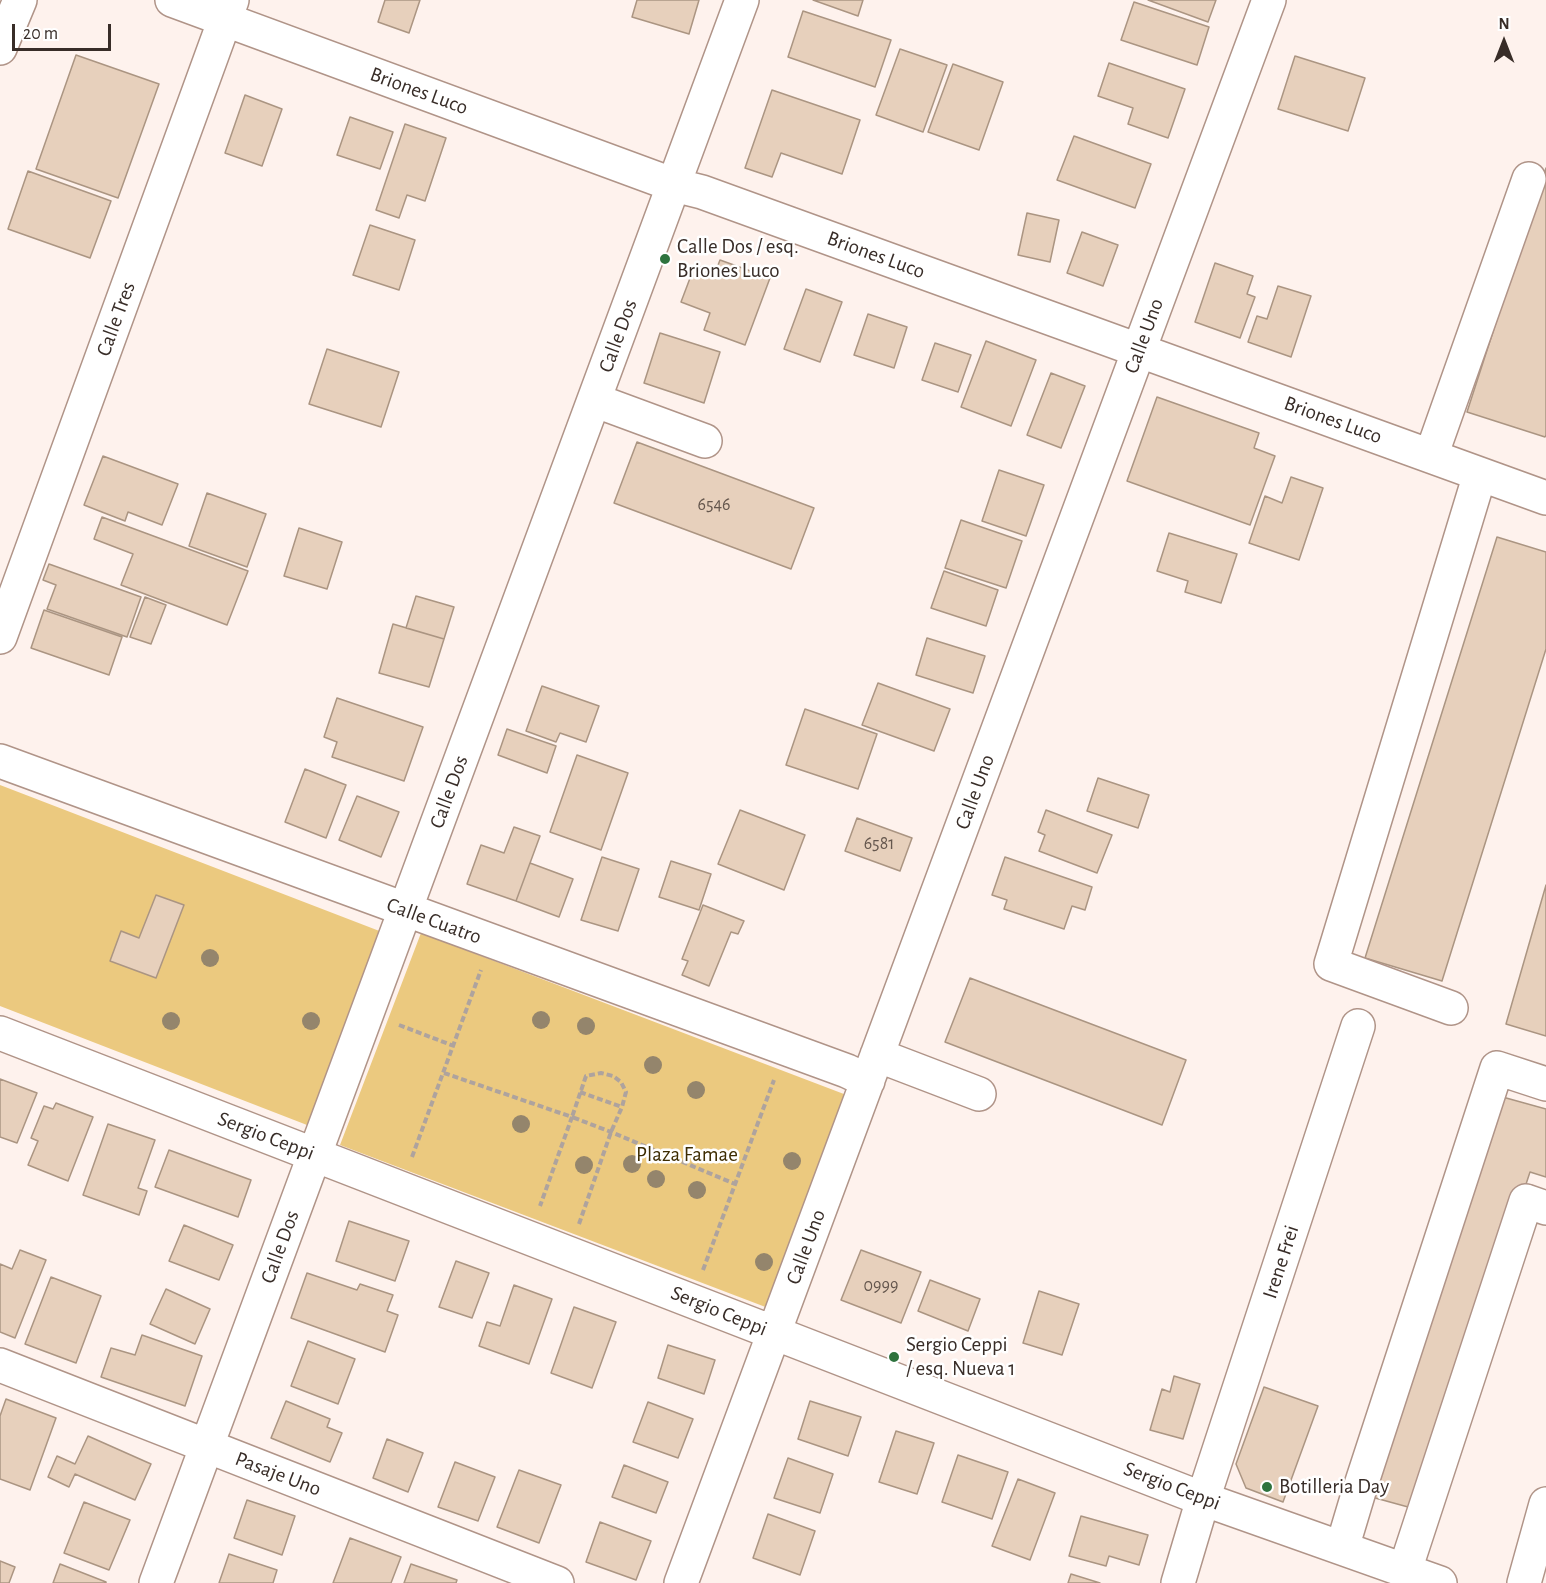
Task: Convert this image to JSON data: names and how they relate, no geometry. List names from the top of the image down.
{
  "streets": {
    "street": [
      "Briones Luco",
      "Calle Tres",
      "Calle Dos",
      "Calle Uno",
      "Calle Cuatro",
      "Sergio Ceppi",
      "Irene Frei",
      "Pasaje Uno"
    ]
  },
  "crossings": [
    ["Briones Luco", "Calle Tres"],
    ["Briones Luco", "Calle Dos"],
    ["Briones Luco", "Calle Uno"],
    ["Calle Dos", "Calle Cuatro"],
    ["Calle Dos", "Sergio Ceppi"],
    ["Calle Dos", "Pasaje Uno"],
    ["Calle Uno", "Calle Cuatro"],
    ["Calle Uno", "Sergio Ceppi"],
    ["Sergio Ceppi", "Irene Frei"]
  ],
  "parks": ["Plaza Famae"],
  "places": ["Calle Dos / esq. Briones Luco", "Sergio Ceppi / esq. Nueva 1", "Botilleria Day"],
  "house_numbers": ["6546", "6581", "0999"],
  "scale_bar": "20 m",
  "north": "top"
}
